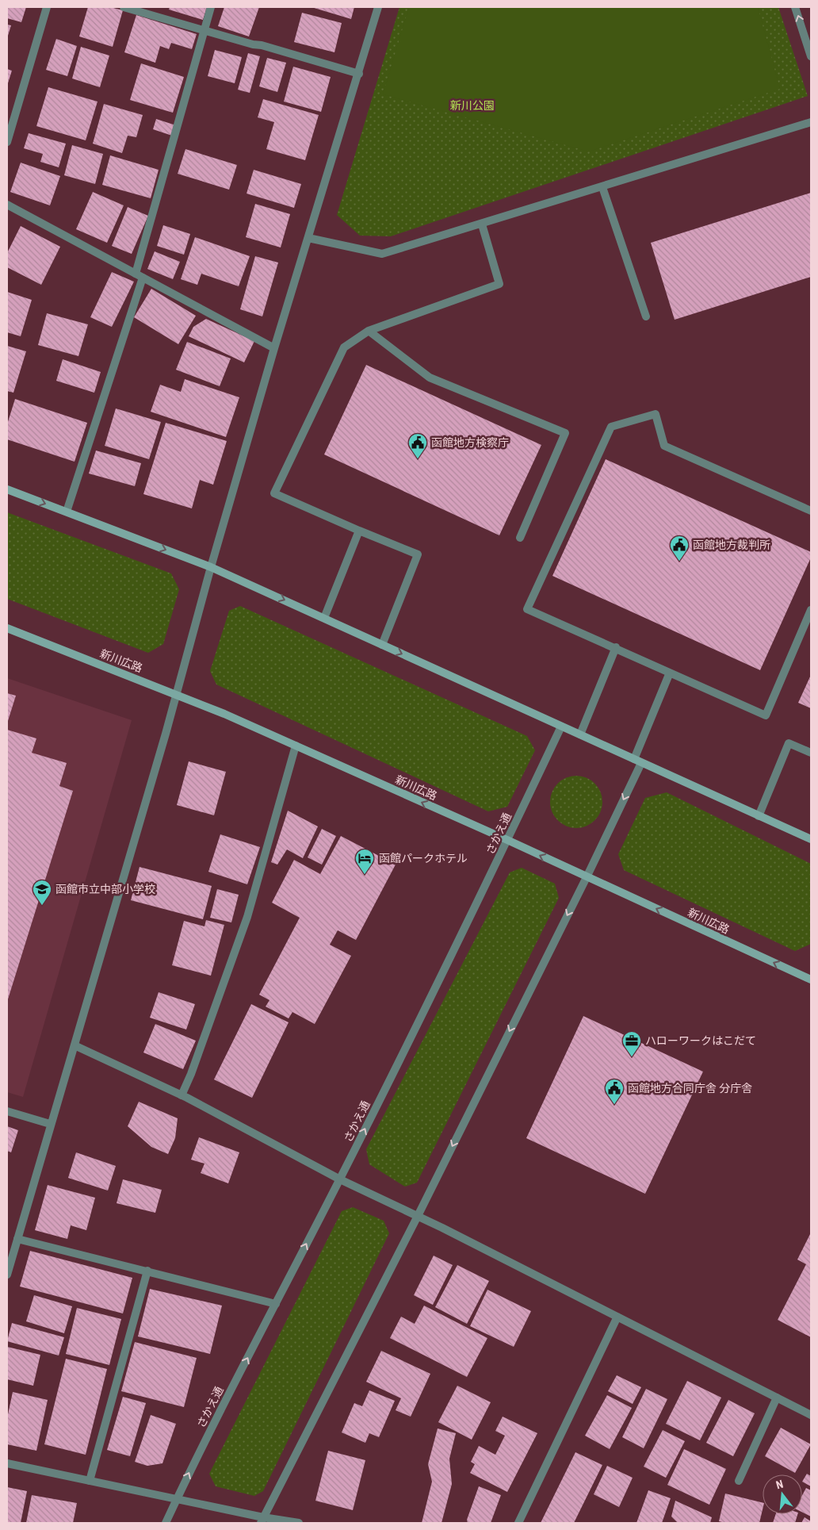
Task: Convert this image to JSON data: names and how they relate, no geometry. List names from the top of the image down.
{
  "streets": {
    "street": ["新川広路", "さかえ通"]
  },
  "crossings": [
    ["新川広路", "さかえ通"]
  ],
  "one_way": ["新川広路", "さかえ通"],
  "parks": ["新川公園"],
  "places": {
    "public building": ["函館地方検察庁", "函館地方裁判所", "函館地方合同庁舎 分庁舎"],
    "hotel": ["函館パークホテル"],
    "school or university": ["函館市立中部小学校"],
    "office": ["ハローワークはこだて"]
  },
  "north": "top"
}
